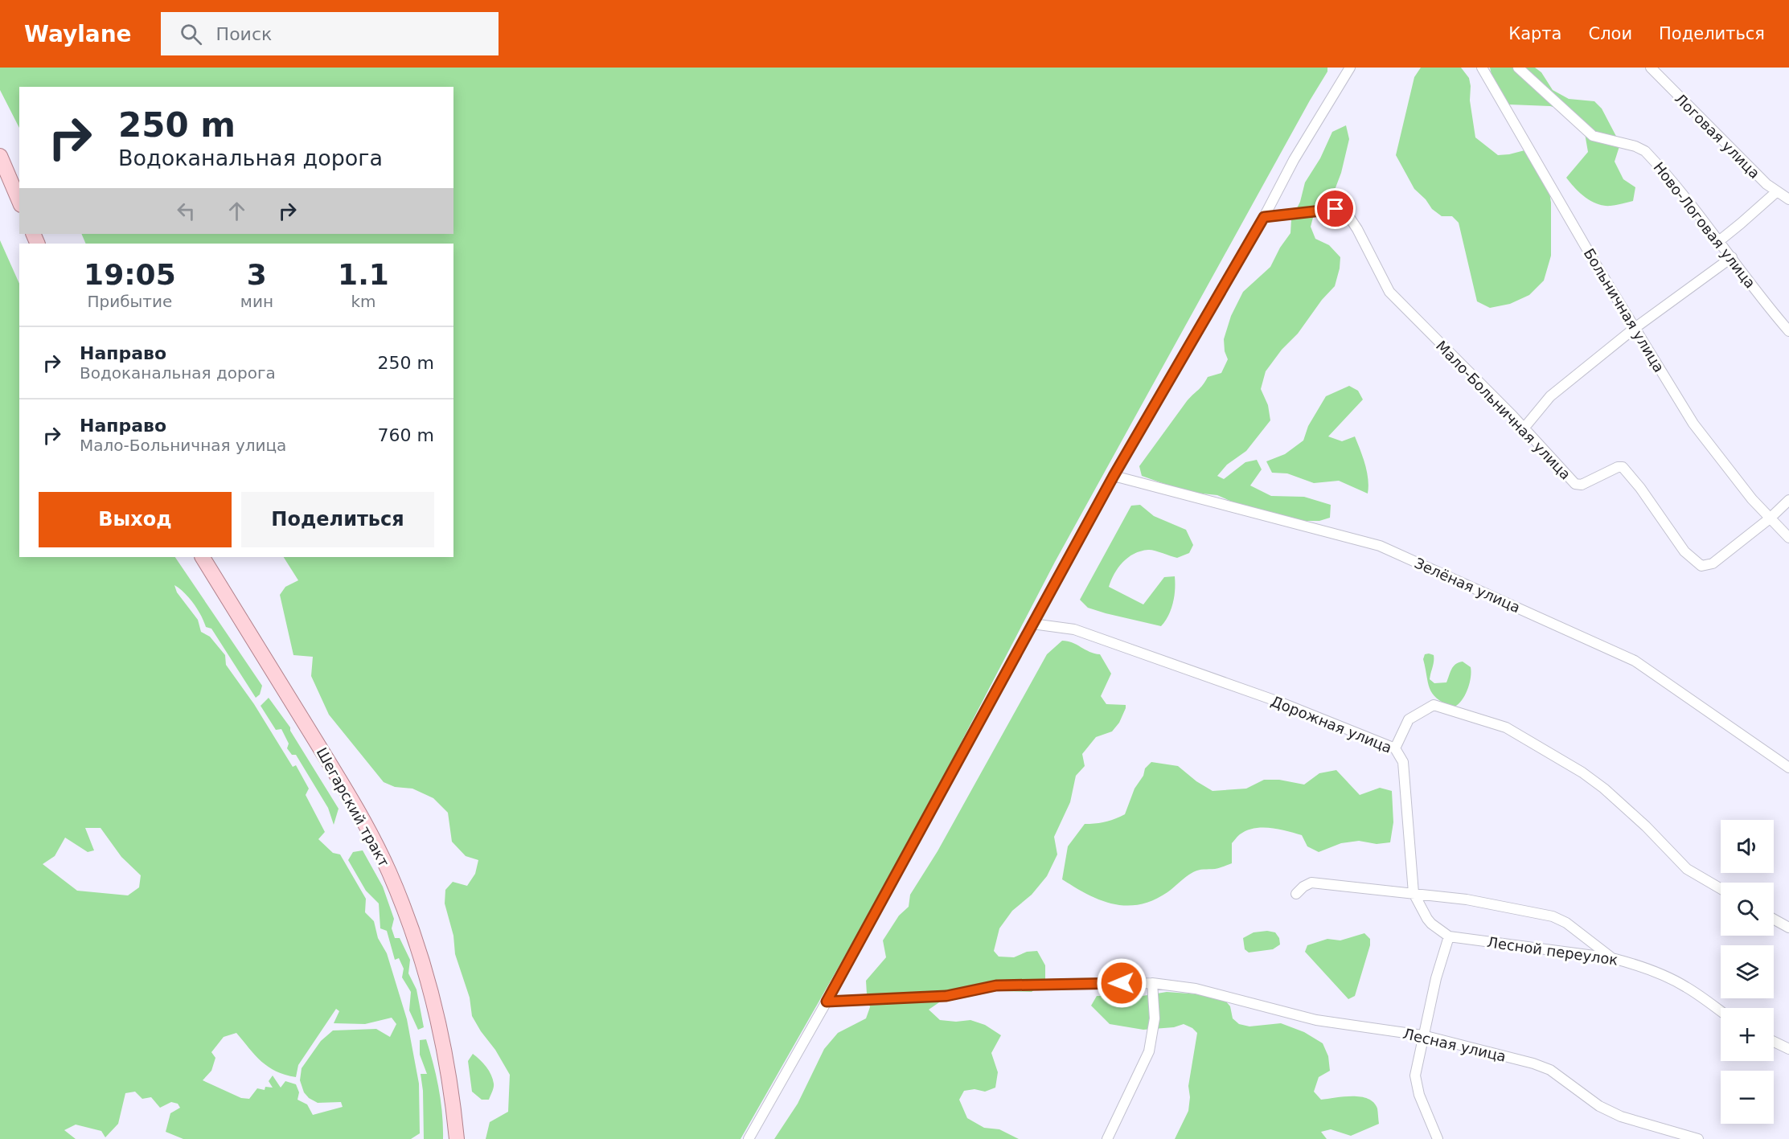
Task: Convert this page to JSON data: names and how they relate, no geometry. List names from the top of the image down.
{
  "streets": {
    "main road": ["Шегарский тракт"],
    "street": [
      "Логовая улица",
      "Ново-Логовая улица",
      "Больничная улица",
      "Мало-Больничная улица",
      "Зелёная улица",
      "Дорожная улица",
      "Лесной переулок",
      "Лесная улица"
    ]
  },
  "crossings": [
    ["Больничная улица", "Мало-Больничная улица"],
    ["Дорожная улица", "Лесной переулок"]
  ],
  "page": {
    "header": "Waylane",
    "search": "Поиск",
    "nav": ["Карта", "Слои", "Поделиться"],
    "turn": ["250 m", "Водоканальная дорога"],
    "eta": [
      "19:05",
      "Прибытие",
      "3",
      "мин",
      "1.1",
      "km"
    ],
    "list": [
      {
        "name": "Направо",
        "note": "Водоканальная дорога",
        "value": "250 m"
      },
      {
        "name": "Направо",
        "note": "Мало-Больничная улица",
        "value": "760 m"
      }
    ],
    "buttons": ["Выход", "Поделиться"],
    "map_buttons": ["+", "−"]
  }
}
